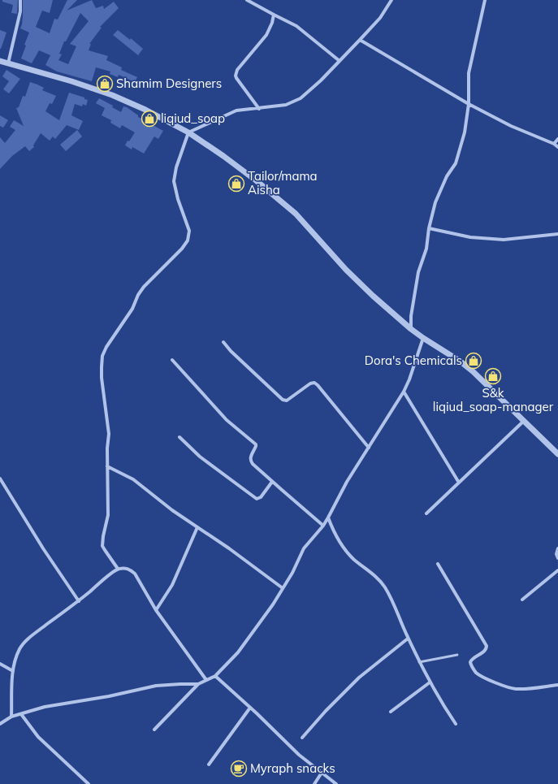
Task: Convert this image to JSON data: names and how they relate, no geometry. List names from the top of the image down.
{
  "places": {
    "shop": [
      "Shamim Designers",
      "liqiud_soap",
      "Tailor/mama Aisha",
      "Dora's Chemicals",
      "S&k liqiud_soap-manager"
    ],
    "cafe": ["Myraph snacks"]
  }
}
